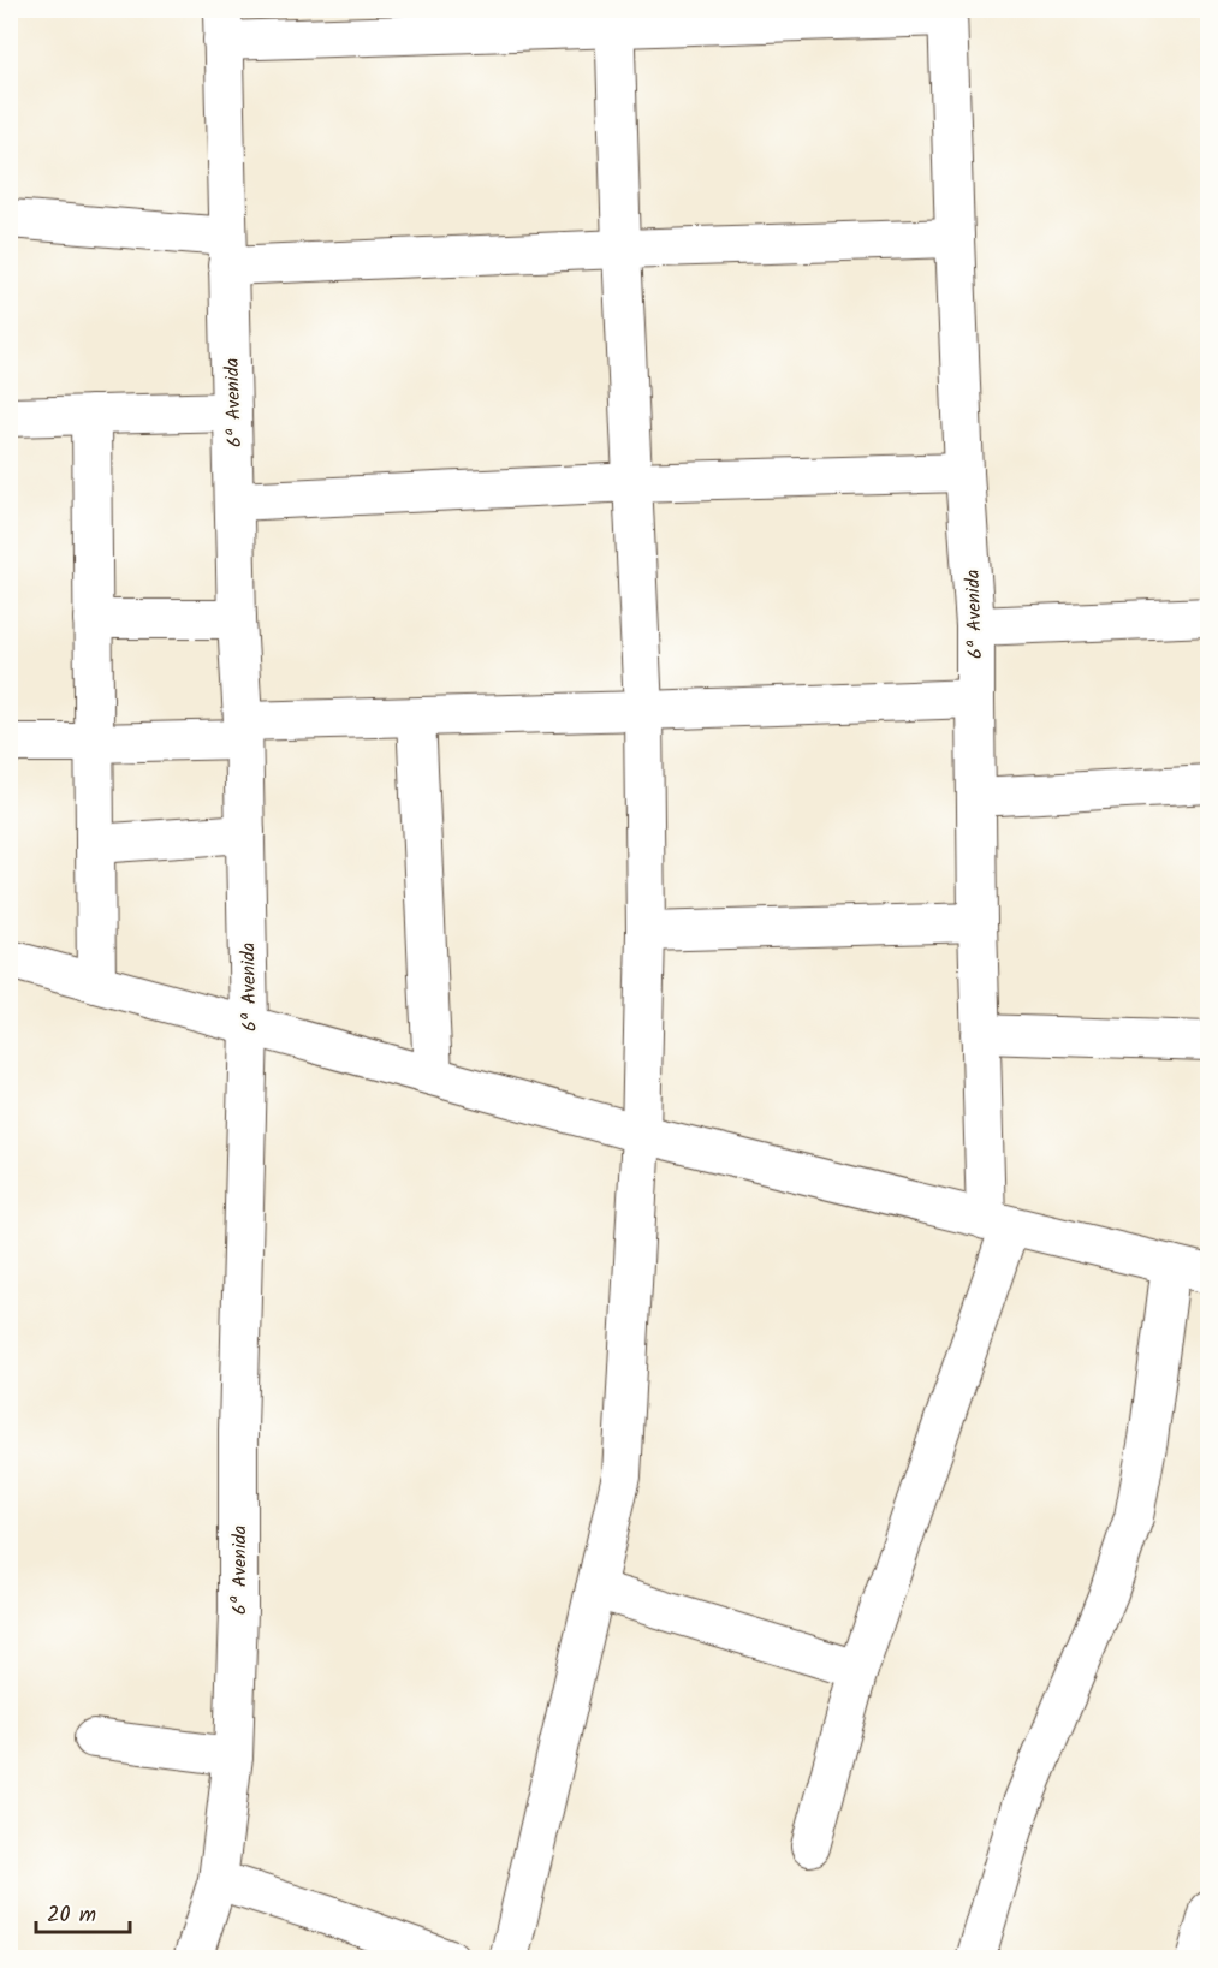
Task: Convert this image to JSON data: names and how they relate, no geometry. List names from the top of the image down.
{
  "streets": {
    "street": ["6ª Avenida"]
  },
  "scale_bar": "20 m"
}
